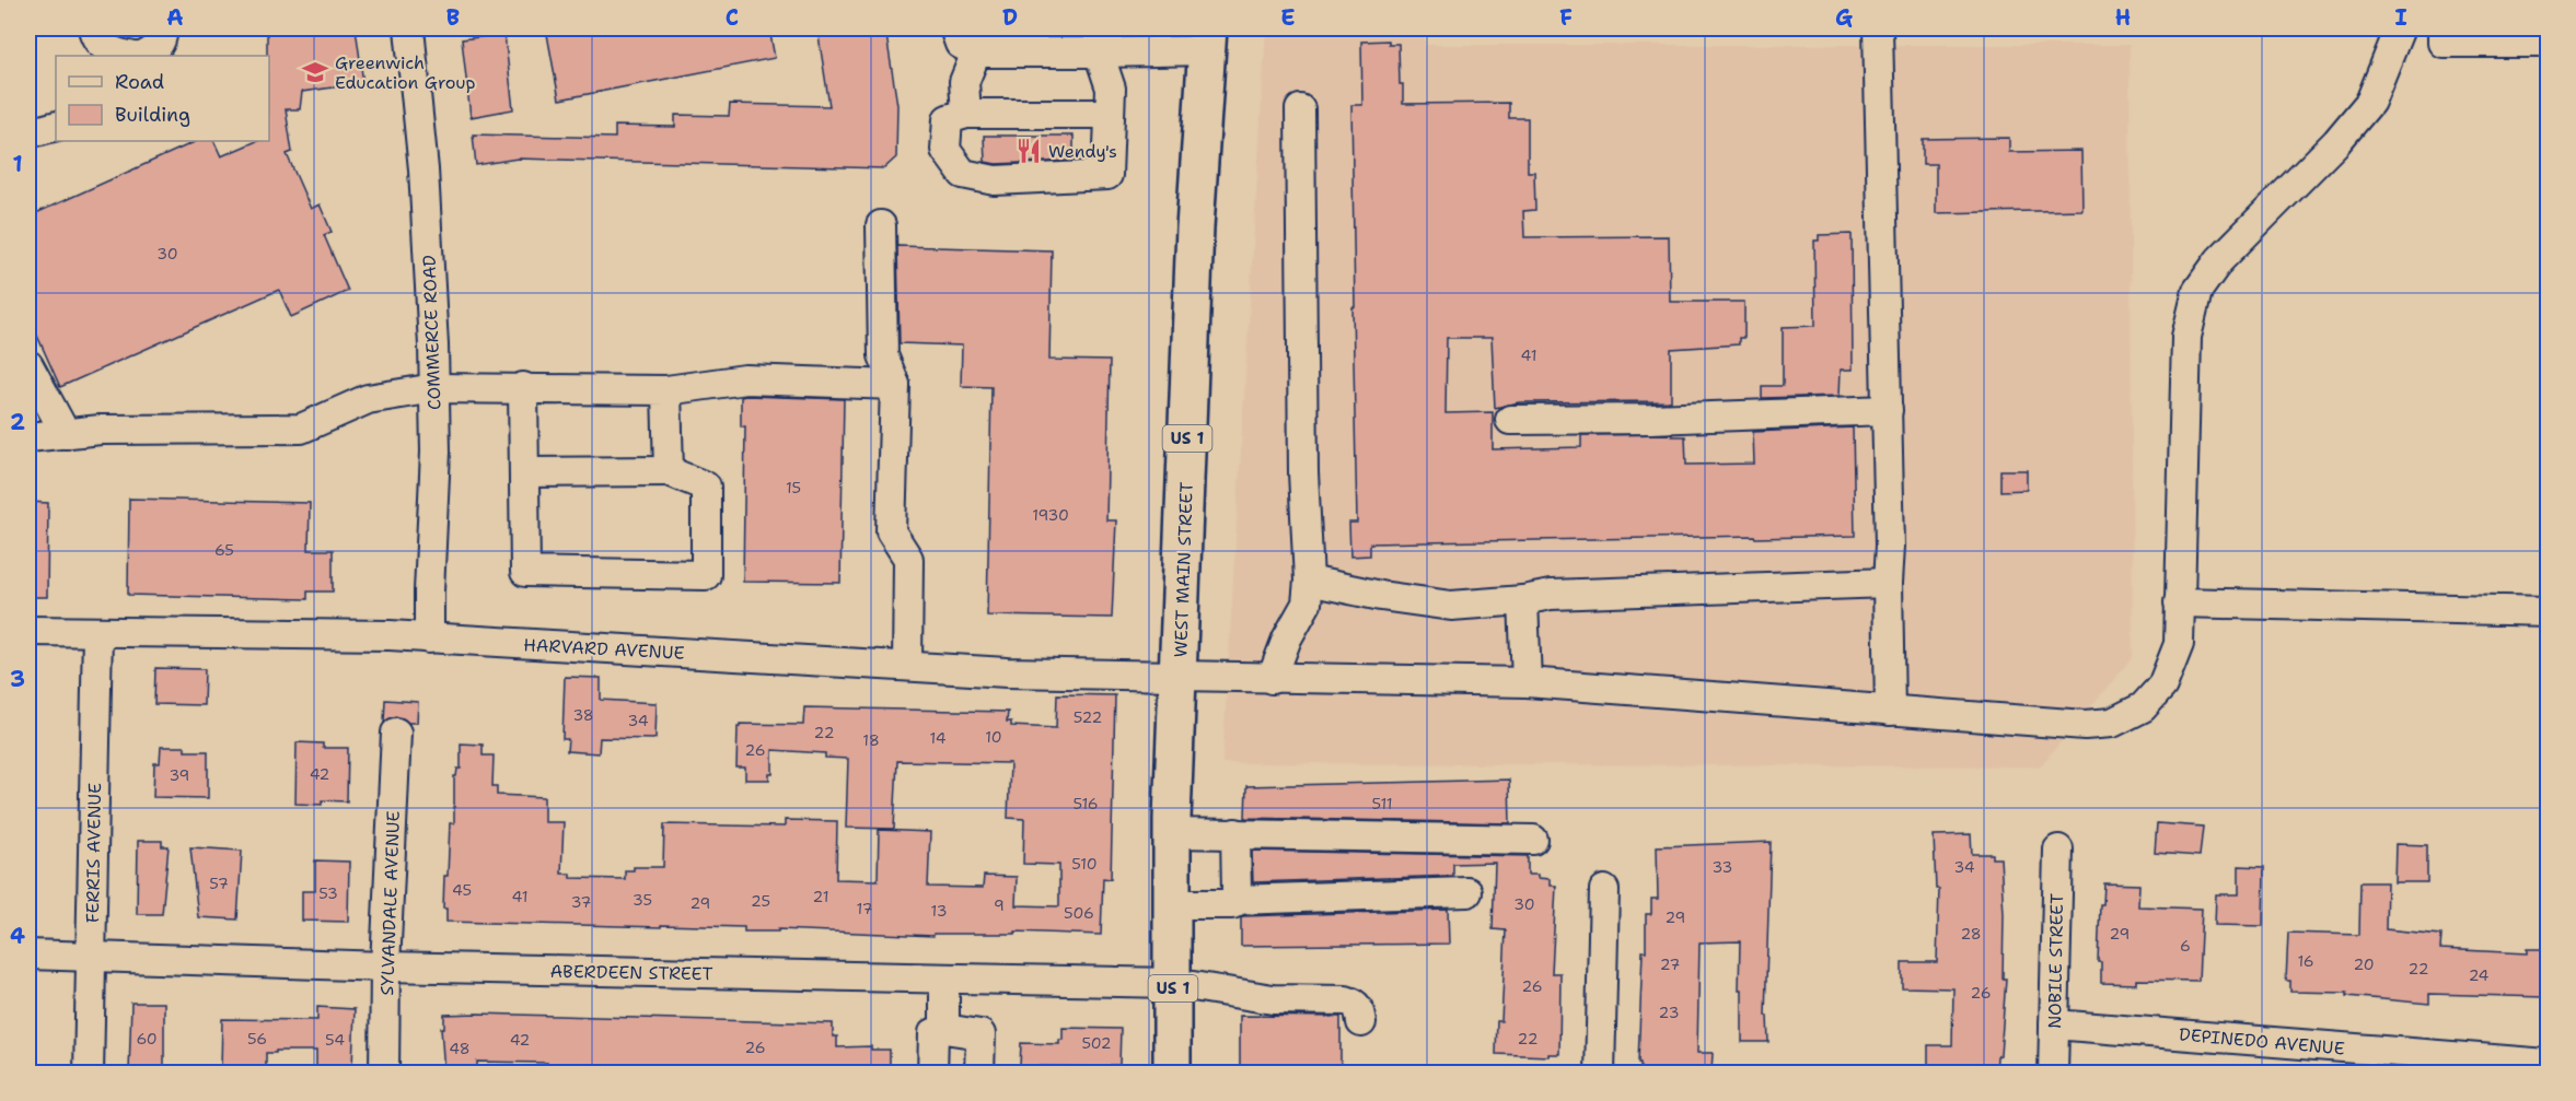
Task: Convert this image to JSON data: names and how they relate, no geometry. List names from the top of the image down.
{
  "streets": {
    "main road": ["US 1", "WEST MAIN STREET"],
    "street": [
      "COMMERCE ROAD",
      "HARVARD AVENUE",
      "FERRIS AVENUE",
      "SYLVANDALE AVENUE",
      "NOBILE STREET",
      "ABERDEEN STREET",
      "DEPINEDO AVENUE"
    ]
  },
  "crossings": [
    ["COMMERCE ROAD", "HARVARD AVENUE"],
    ["WEST MAIN STREET", "HARVARD AVENUE"],
    ["WEST MAIN STREET", "ABERDEEN STREET"],
    ["HARVARD AVENUE", "FERRIS AVENUE"],
    ["FERRIS AVENUE", "ABERDEEN STREET"],
    ["SYLVANDALE AVENUE", "ABERDEEN STREET"],
    ["NOBILE STREET", "DEPINEDO AVENUE"]
  ],
  "places": {
    "school or university": ["Greenwich Education Group"],
    "restaurant": ["Wendy's"]
  },
  "house_numbers": [
    "30",
    "41",
    "15",
    "1930",
    "65",
    "38",
    "522",
    "34",
    "22",
    "10",
    "14",
    "18",
    "26",
    "42",
    "39",
    "516",
    "511",
    "510",
    "33",
    "34",
    "57",
    "45",
    "53",
    "41",
    "21",
    "35",
    "25",
    "37",
    "29",
    "30",
    "9",
    "17",
    "13",
    "506",
    "29",
    "28",
    "29",
    "6",
    "16",
    "27",
    "20",
    "22",
    "24",
    "26",
    "26",
    "23",
    "60",
    "56",
    "22",
    "54",
    "42",
    "502",
    "26",
    "48"
  ],
  "legend": ["Road", "Building"],
  "grid": {
    "columns": [
      "A",
      "B",
      "C",
      "D",
      "E",
      "F",
      "G",
      "H",
      "I"
    ],
    "rows": [
      "1",
      "2",
      "3",
      "4"
    ]
  }
}
